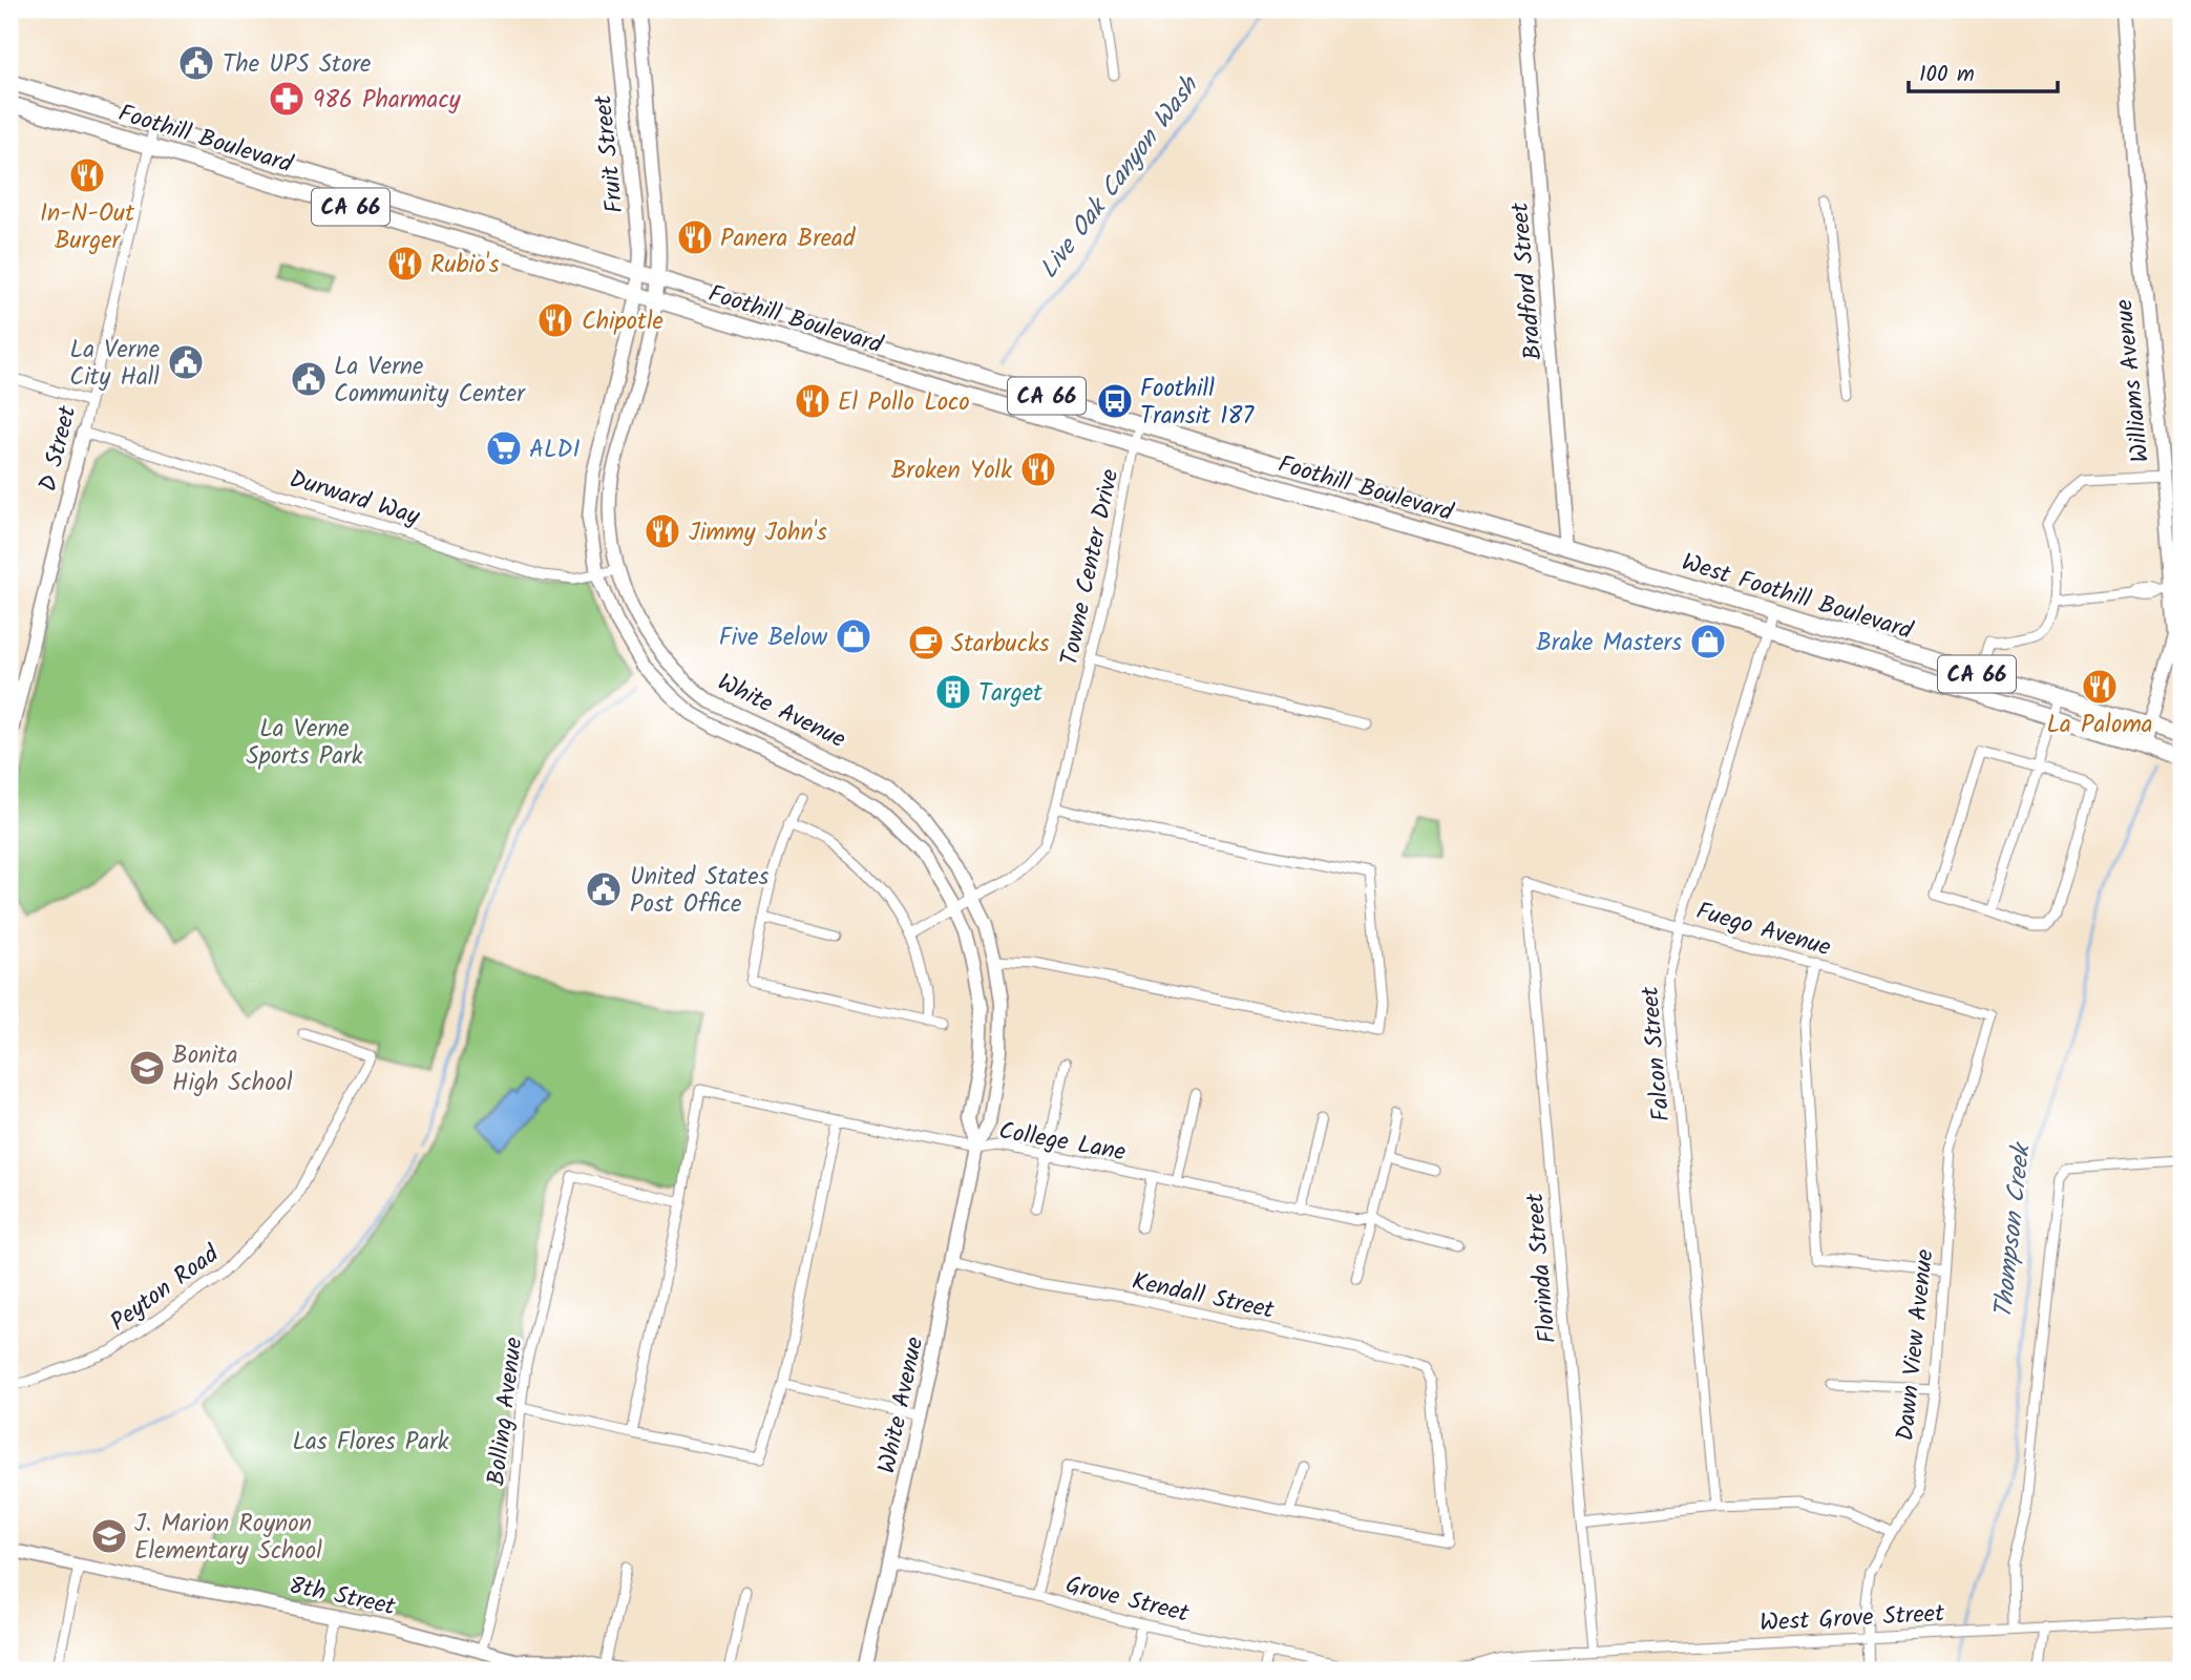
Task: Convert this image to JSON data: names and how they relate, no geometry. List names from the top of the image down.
{
  "streets": {
    "main road": [
      "Foothill Boulevard",
      "Fruit Street",
      "CA 66",
      "Bradford Street",
      "Williams Avenue",
      "D Street",
      "West Foothill Boulevard",
      "White Avenue",
      "8th Street"
    ],
    "street": [
      "Durward Way",
      "Towne Center Drive",
      "Fuego Avenue",
      "Falcon Street",
      "College Lane",
      "Florinda Street",
      "Peyton Road",
      "Kendall Street",
      "Dawn View Avenue",
      "Bolling Avenue",
      "Grove Street",
      "West Grove Street"
    ]
  },
  "crossings": [
    ["Foothill Boulevard", "Fruit Street"],
    ["Foothill Boulevard", "Bradford Street"],
    ["Foothill Boulevard", "D Street"],
    ["Foothill Boulevard", "Towne Center Drive"],
    ["Foothill Boulevard", "West Foothill Boulevard"],
    ["Foothill Boulevard", "White Avenue"],
    ["Fruit Street", "White Avenue"],
    ["Bradford Street", "West Foothill Boulevard"],
    ["Williams Avenue", "West Foothill Boulevard"],
    ["D Street", "Durward Way"],
    ["Durward Way", "White Avenue"],
    ["Towne Center Drive", "White Avenue"],
    ["West Foothill Boulevard", "Falcon Street"],
    ["White Avenue", "College Lane"],
    ["White Avenue", "Kendall Street"],
    ["White Avenue", "Grove Street"],
    ["Fuego Avenue", "Falcon Street"],
    ["Fuego Avenue", "Florinda Street"],
    ["Fuego Avenue", "Dawn View Avenue"],
    ["College Lane", "Bolling Avenue"],
    ["Florinda Street", "West Grove Street"],
    ["Dawn View Avenue", "West Grove Street"],
    ["Bolling Avenue", "8th Street"]
  ],
  "water": ["Live Oak Canyon Wash", "Thompson Creek"],
  "parks": ["La Verne Sports Park", "Las Flores Park"],
  "places": {
    "public building": [
      "The UPS Store",
      "La Verne City Hall",
      "La Verne Community Center",
      "United States Post Office"
    ],
    "pharmacy": ["986 Pharmacy"],
    "restaurant": [
      "In-N-Out Burger",
      "Panera Bread",
      "Rubio's",
      "Chipotle",
      "El Pollo Loco",
      "Broken Yolk",
      "Jimmy John's",
      "La Paloma"
    ],
    "bus stop": ["Foothill Transit 187"],
    "supermarket": ["ALDI"],
    "shop": ["Five Below", "Brake Masters"],
    "cafe": ["Starbucks"],
    "building": ["Target"],
    "school or university": ["Bonita High School", "J. Marion Roynon Elementary School"]
  },
  "scale_bar": "100 m"
}
